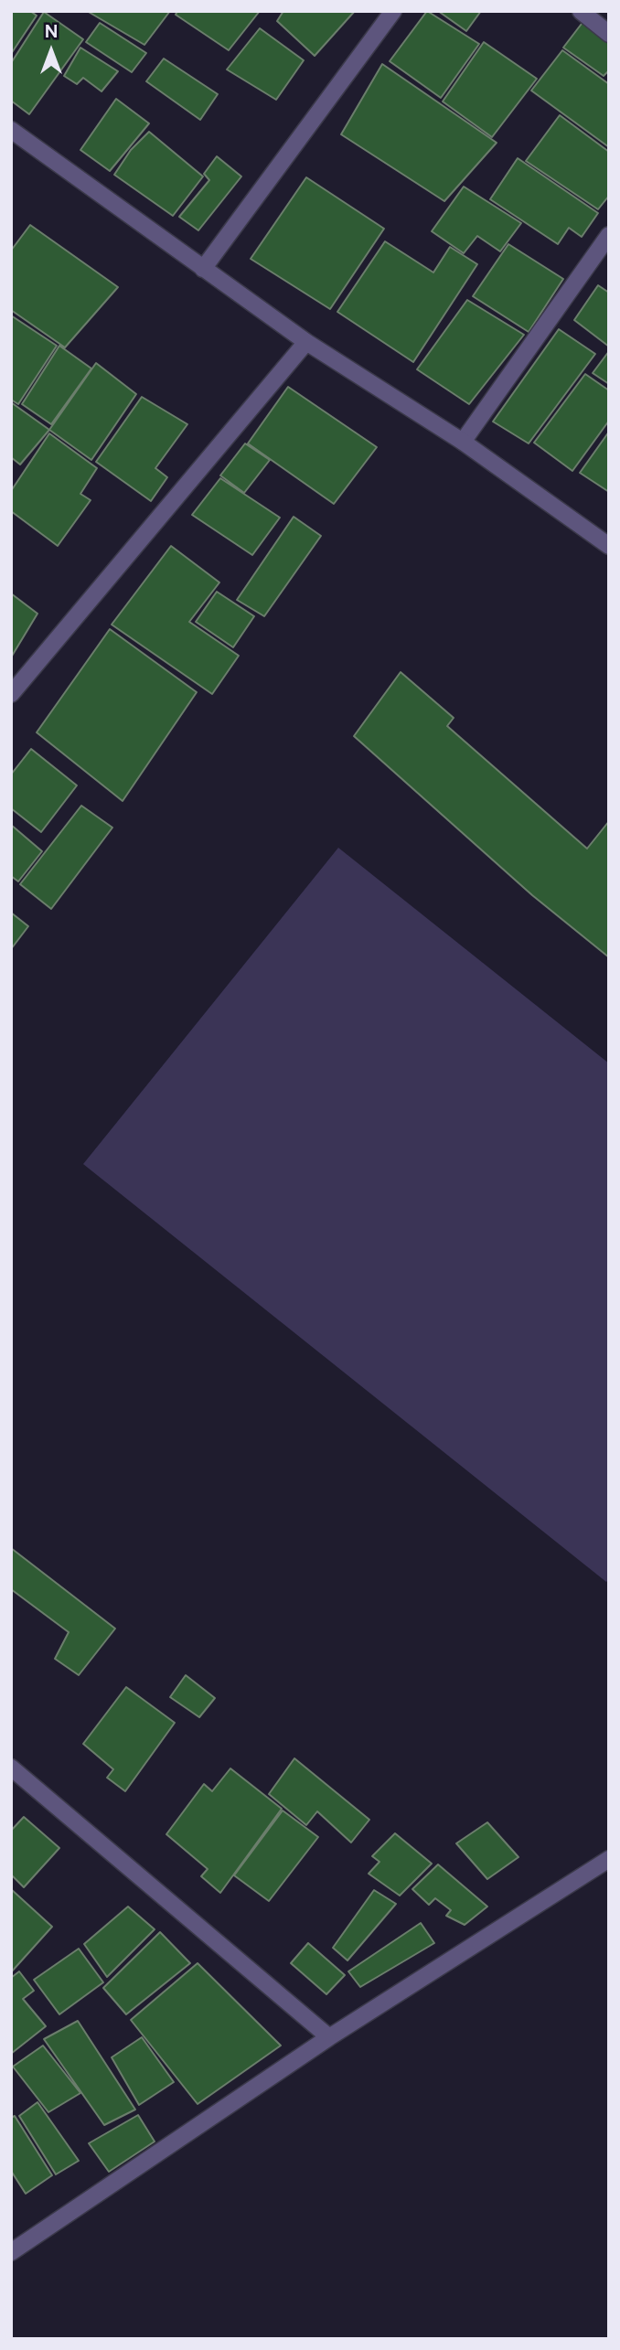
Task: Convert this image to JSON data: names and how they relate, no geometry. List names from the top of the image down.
{
  "north": "top"
}
